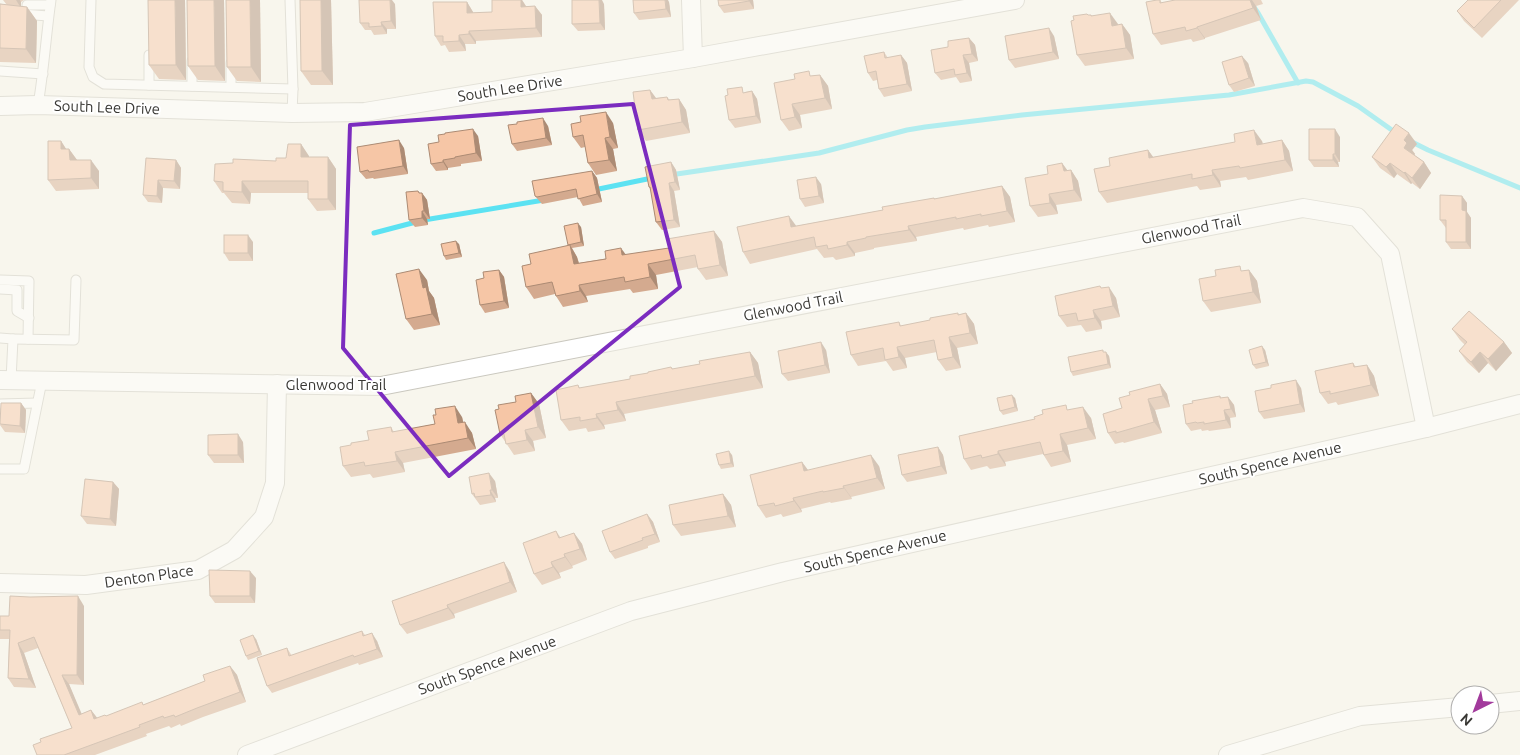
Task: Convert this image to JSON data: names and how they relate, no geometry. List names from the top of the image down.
{
  "streets": {
    "street": [
      "South Lee Drive",
      "Glenwood Trail",
      "South Spence Avenue",
      "Denton Place"
    ]
  },
  "crossings": [
    ["Glenwood Trail", "South Spence Avenue"],
    ["Glenwood Trail", "Denton Place"]
  ],
  "north": "bottom left"
}
